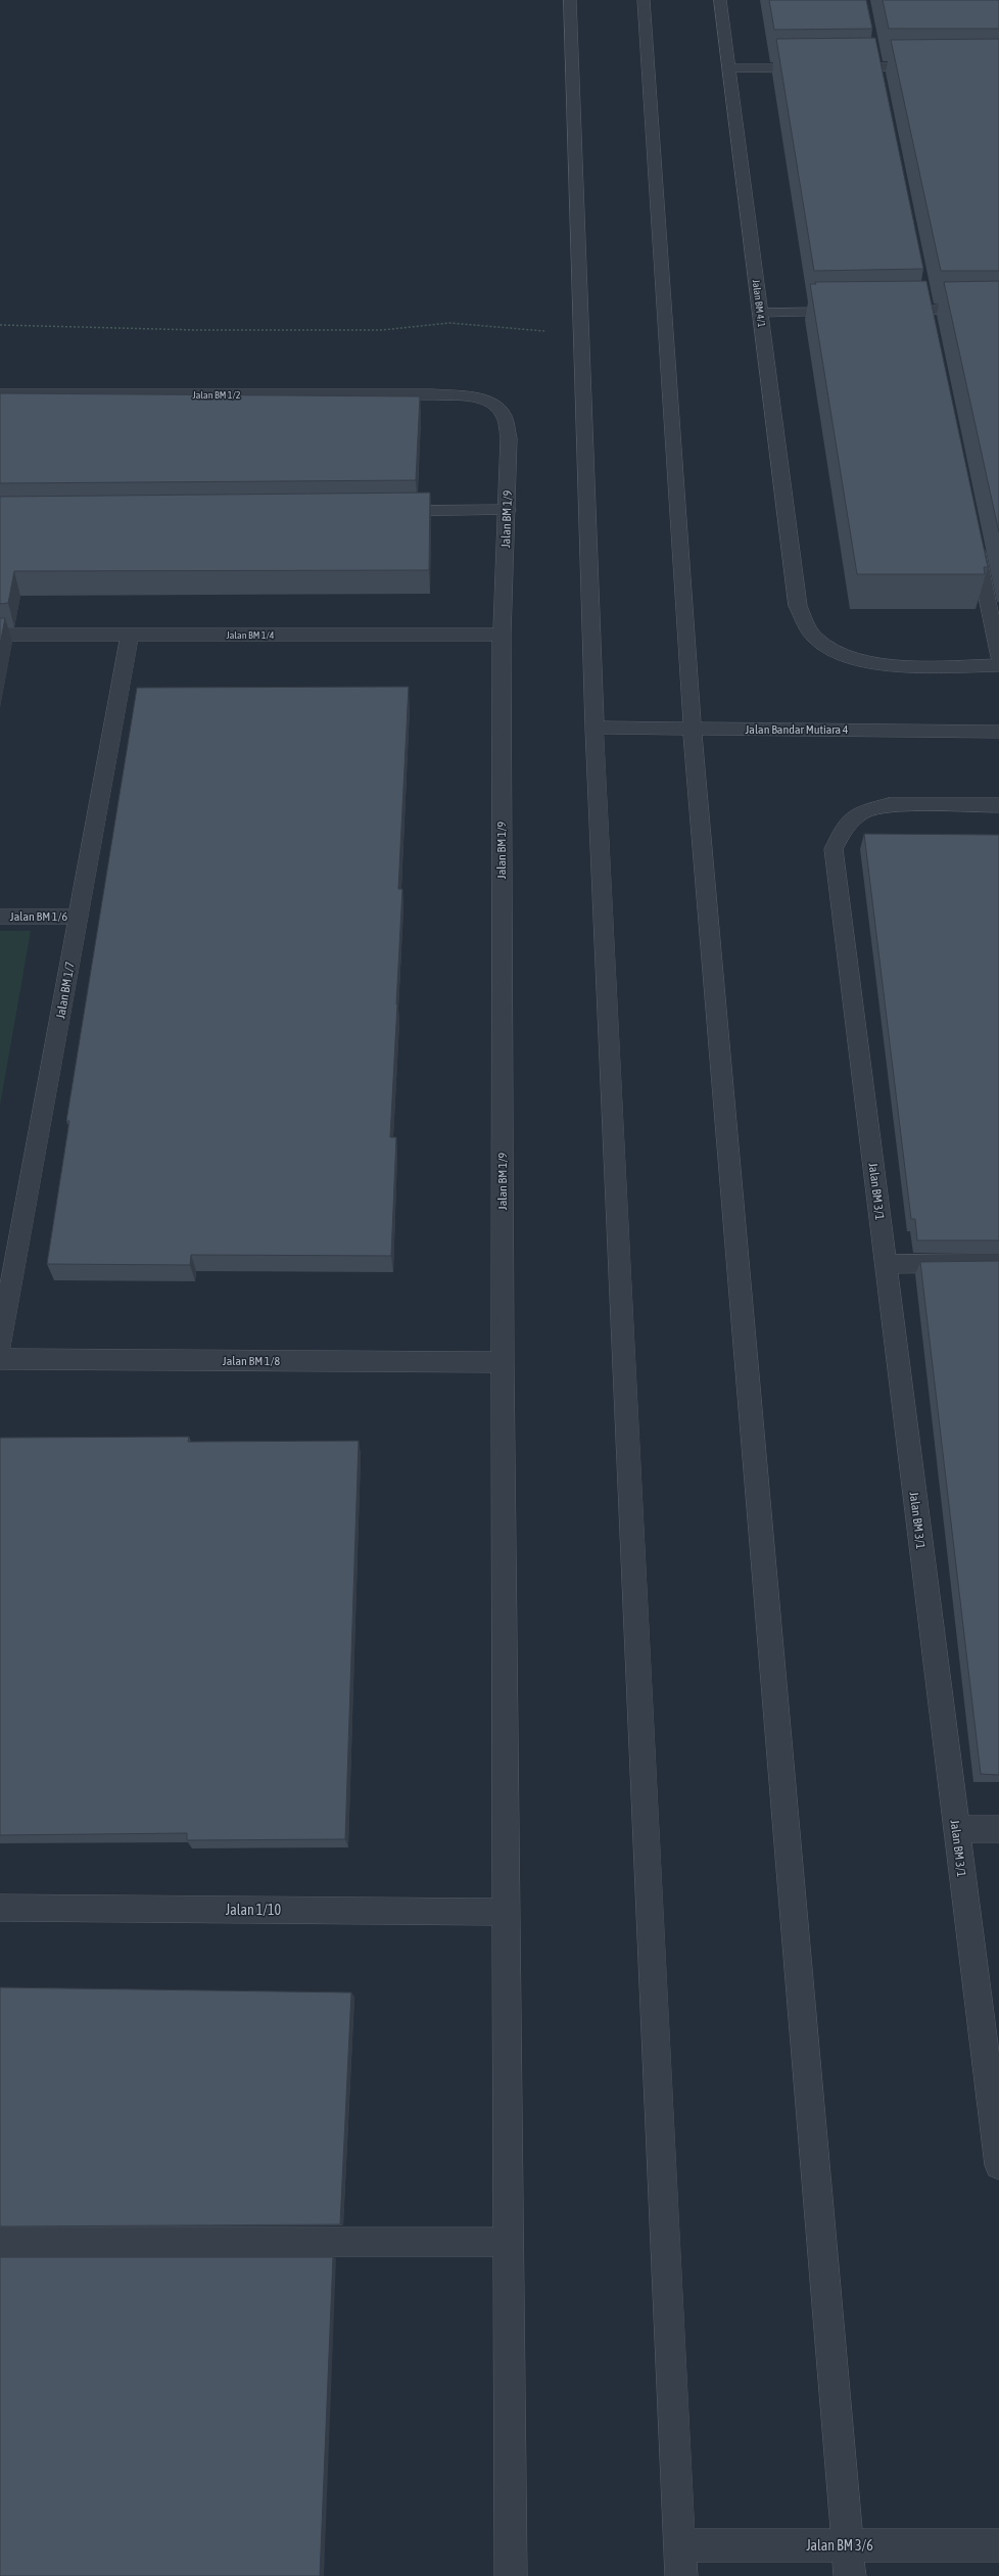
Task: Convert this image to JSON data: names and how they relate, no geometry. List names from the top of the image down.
{
  "streets": {
    "street": [
      "Jalan BM 4/1",
      "Jalan BM 1/2",
      "Jalan BM 1/9",
      "Jalan BM 1/4",
      "Jalan Bandar Mutiara 4",
      "Jalan BM 1/6",
      "Jalan BM 1/7",
      "Jalan BM 3/1",
      "Jalan BM 1/8",
      "Jalan 1/10",
      "Jalan BM 3/6"
    ]
  },
  "crossings": [
    ["Jalan BM 1/2", "Jalan BM 1/9"],
    ["Jalan BM 1/9", "Jalan BM 1/4"],
    ["Jalan BM 1/9", "Jalan BM 1/8"],
    ["Jalan BM 1/9", "Jalan 1/10"],
    ["Jalan BM 1/4", "Jalan BM 1/7"],
    ["Jalan BM 1/6", "Jalan BM 1/7"]
  ]
}
